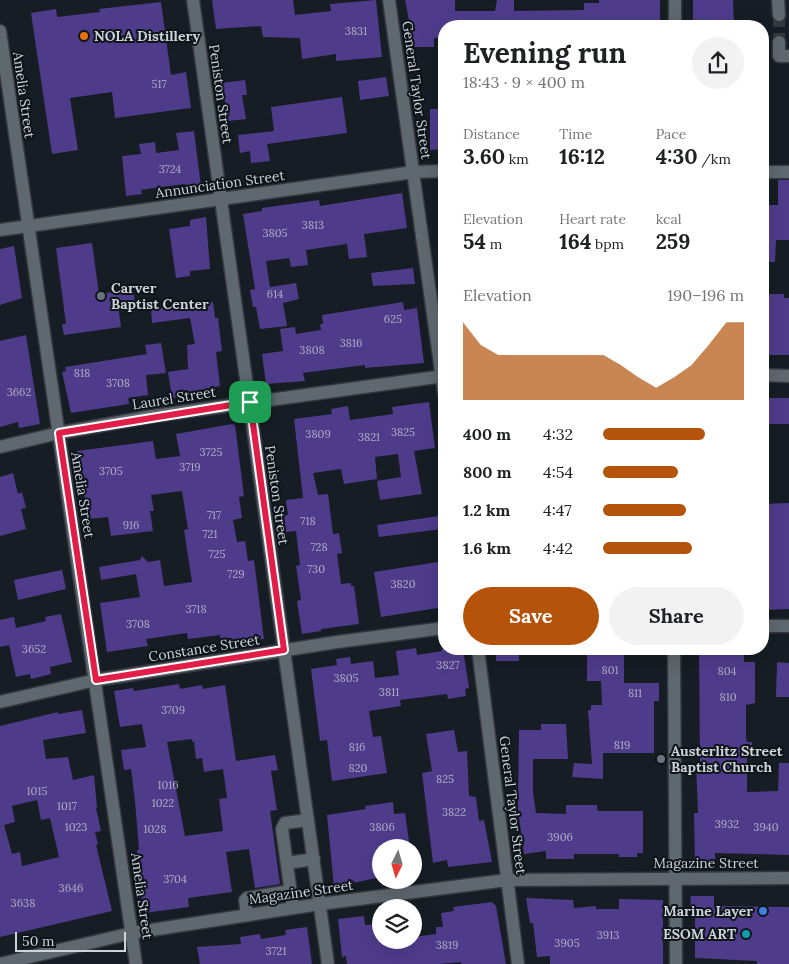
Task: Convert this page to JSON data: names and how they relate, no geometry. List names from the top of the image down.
{
  "streets": {
    "street": [
      "General Taylor Street",
      "Peniston Street",
      "Amelia Street",
      "Annunciation Street",
      "Laurel Street",
      "Constance Street",
      "Magazine Street"
    ]
  },
  "crossings": [
    ["General Taylor Street", "Annunciation Street"],
    ["General Taylor Street", "Magazine Street"],
    ["Peniston Street", "Annunciation Street"],
    ["Peniston Street", "Laurel Street"],
    ["Peniston Street", "Constance Street"],
    ["Peniston Street", "Magazine Street"],
    ["Amelia Street", "Annunciation Street"],
    ["Amelia Street", "Laurel Street"],
    ["Amelia Street", "Constance Street"],
    ["Amelia Street", "Magazine Street"]
  ],
  "places": [
    "NOLA Distillery",
    "Carver Baptist Center",
    "Austerlitz Street Baptist Church",
    "Marine Layer",
    "ESOM ART"
  ],
  "house_numbers": [
    "3831",
    "517",
    "3724",
    "3813",
    "3805",
    "614",
    "625",
    "3816",
    "3808",
    "818",
    "3708",
    "3662",
    "3825",
    "3809",
    "3821",
    "3725",
    "3719",
    "3705",
    "717",
    "718",
    "916",
    "721",
    "728",
    "725",
    "730",
    "729",
    "3820",
    "3718",
    "3708",
    "3652",
    "3827",
    "801",
    "804",
    "3805",
    "3811",
    "811",
    "810",
    "3709",
    "819",
    "816",
    "820",
    "825",
    "1016",
    "1015",
    "1022",
    "1017",
    "3822",
    "3932",
    "1023",
    "3806",
    "3940",
    "1028",
    "3906",
    "3704",
    "3646",
    "3638",
    "3913",
    "3905",
    "3819",
    "3721"
  ],
  "scale_bar": "50 m",
  "north": "bottom",
  "page": {
    "heading": ["Evening run", "18:43 · 9 × 400 m"],
    "stats": [
      ["Distance", "3.60 km"],
      ["Time", "16:12"],
      ["Pace", "4:30 /km"],
      ["Elevation", "54 m"],
      ["Heart rate", "164 bpm"],
      ["kcal", "259"]
    ],
    "chart": ["Elevation", "190–196 m"],
    "list": [
      {
        "name": "400 m",
        "note": "4:32"
      },
      {
        "name": "800 m",
        "note": "4:54"
      },
      {
        "name": "1.2 km",
        "note": "4:47"
      },
      {
        "name": "1.6 km",
        "note": "4:42"
      }
    ],
    "buttons": ["Save", "Share"],
    "scale": "50 m"
  }
}
